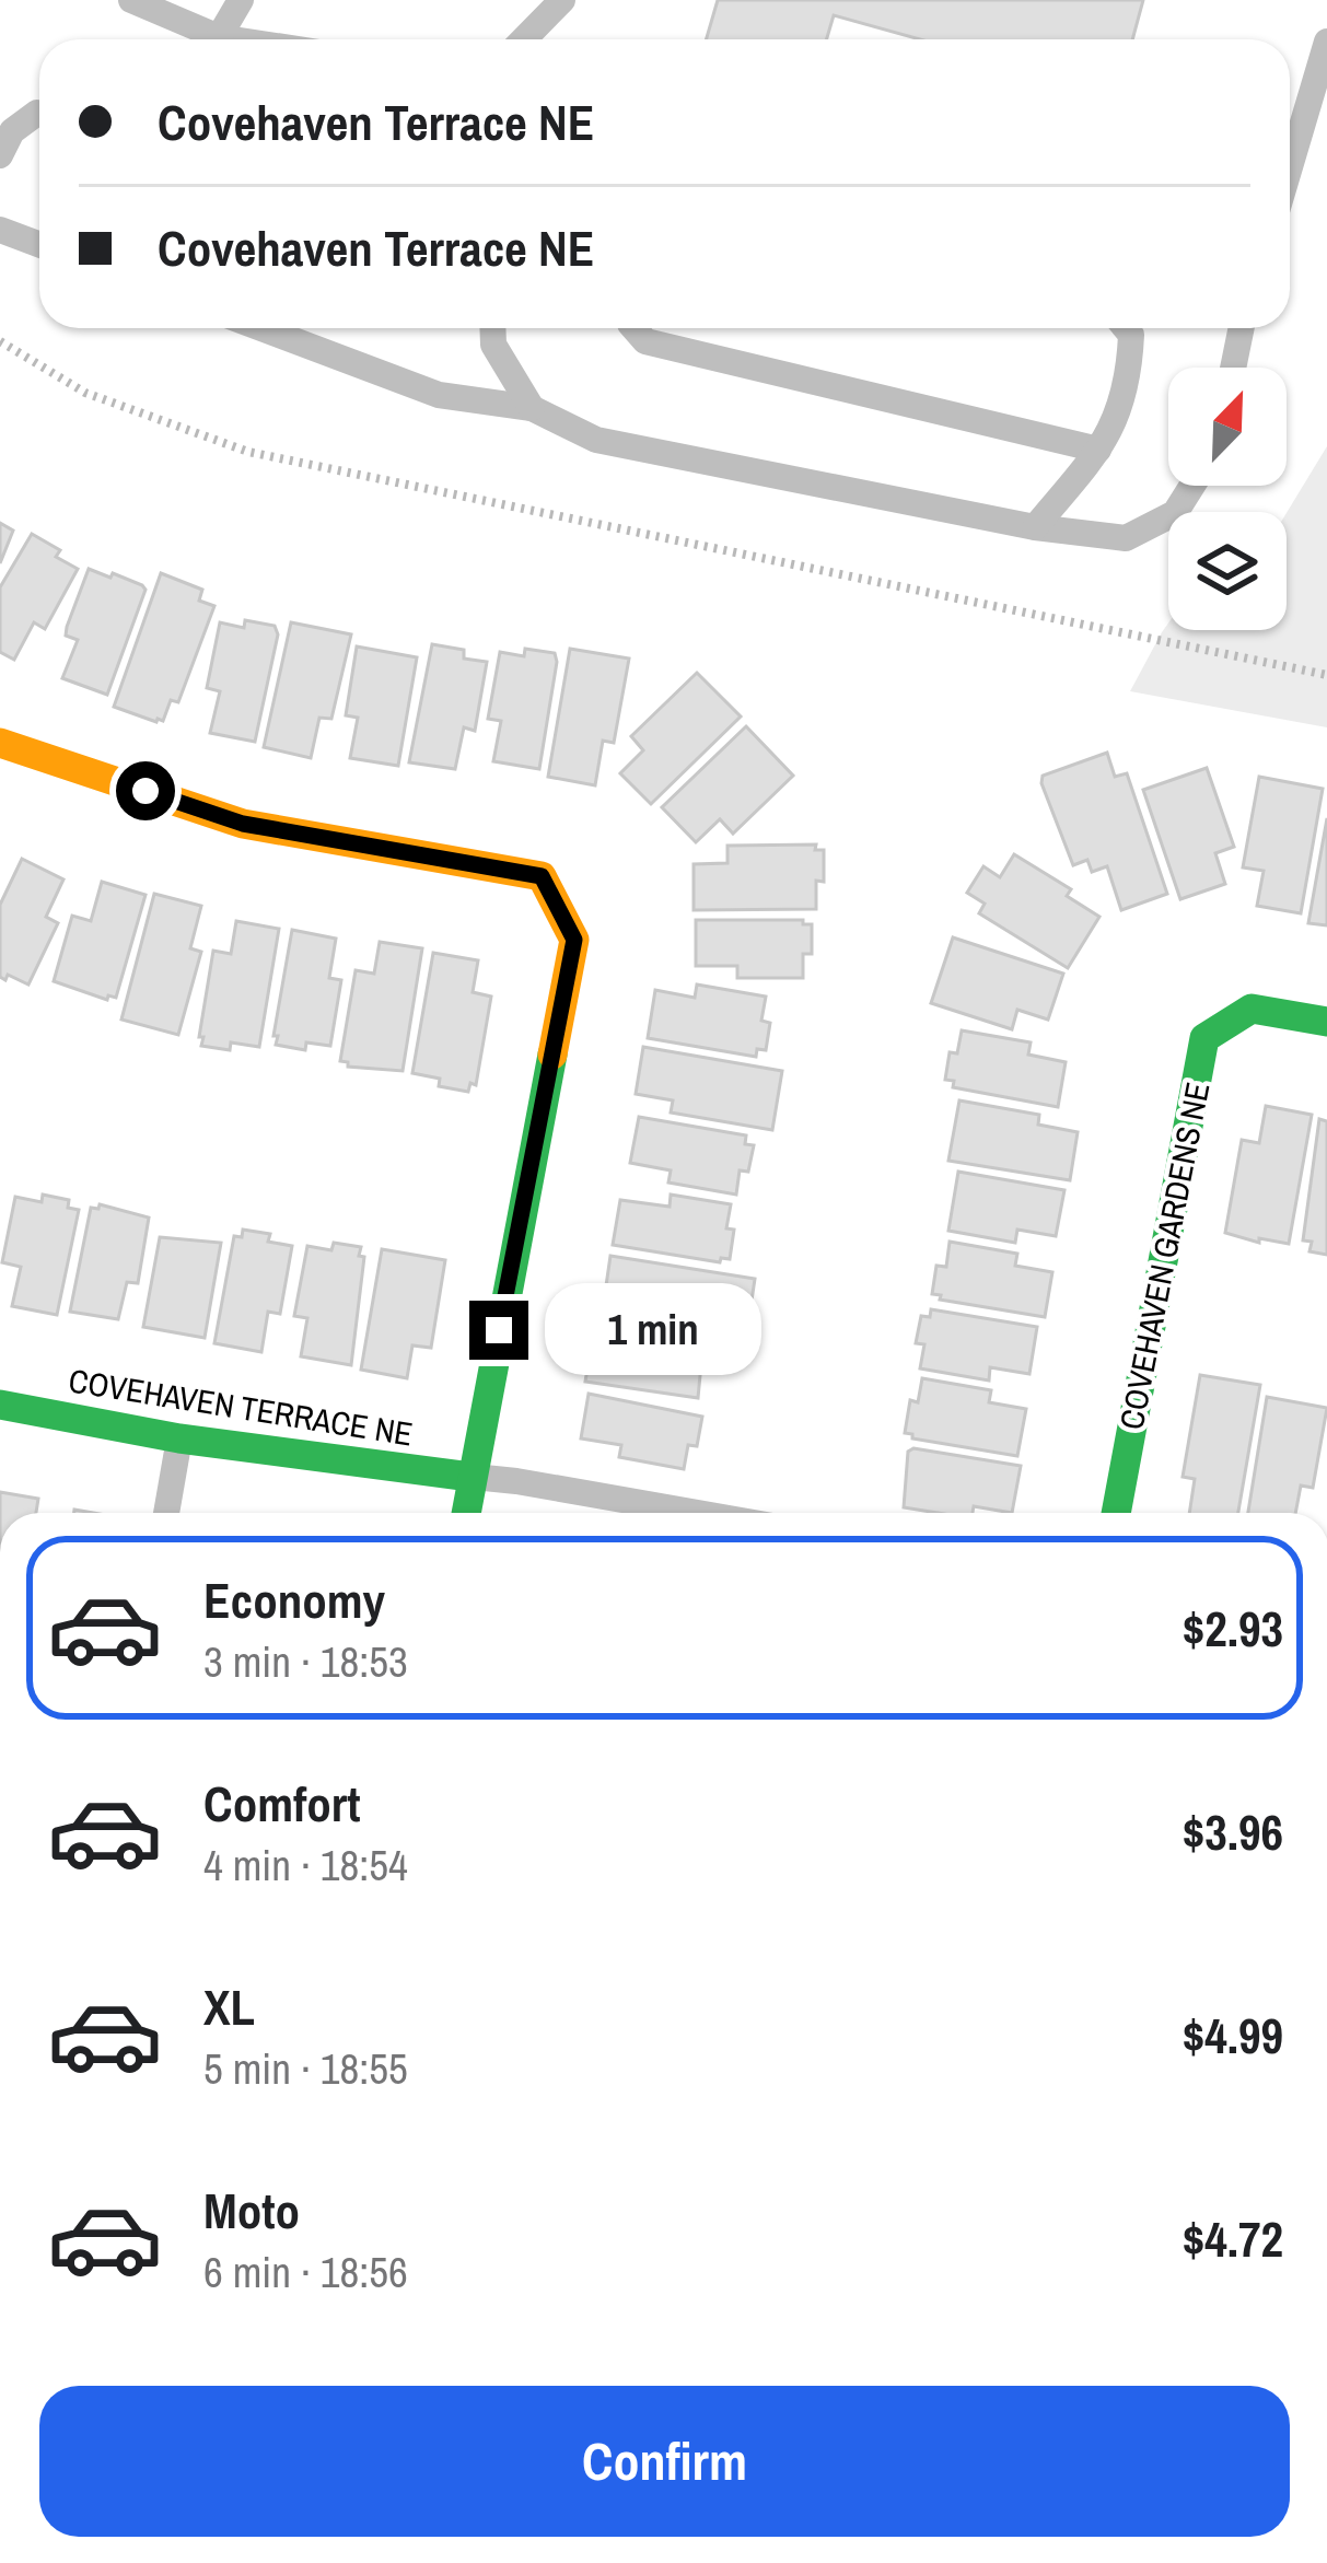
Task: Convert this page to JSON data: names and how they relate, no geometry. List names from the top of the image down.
{
  "streets": {
    "street": ["COVEHAVEN GARDENS NE", "COVEHAVEN TERRACE NE"]
  },
  "north": "top right",
  "page": {
    "banner": ["Covehaven Terrace NE", "Covehaven Terrace NE"],
    "bubble": "1 min",
    "list": [
      {
        "name": "Economy",
        "note": "3 min · 18:53",
        "value": "$2.93"
      },
      {
        "name": "Comfort",
        "note": "4 min · 18:54",
        "value": "$3.96"
      },
      {
        "name": "XL",
        "note": "5 min · 18:55",
        "value": "$4.99"
      },
      {
        "name": "Moto",
        "note": "6 min · 18:56",
        "value": "$4.72"
      }
    ],
    "buttons": "Confirm"
  }
}
